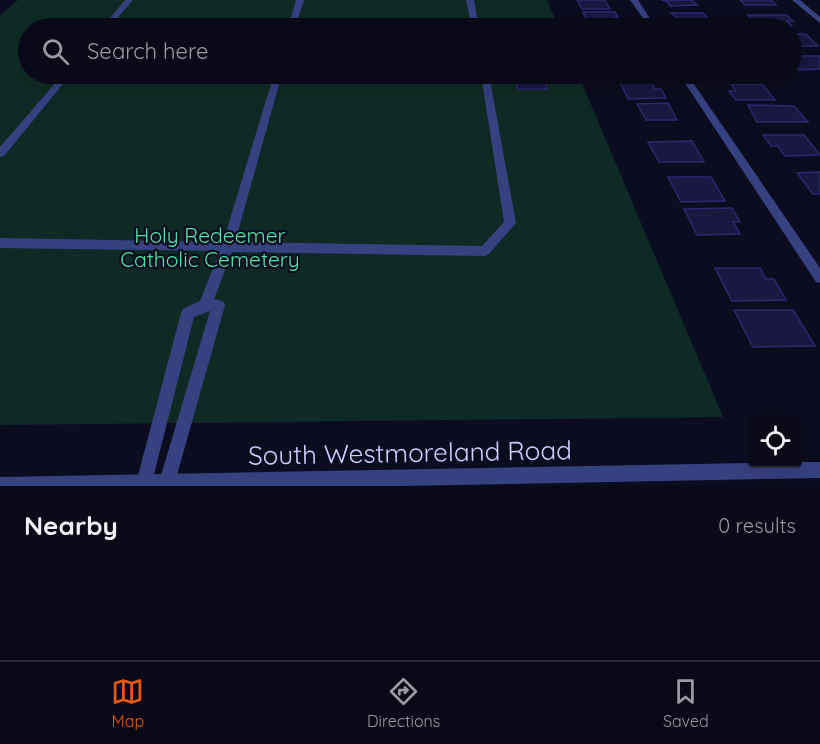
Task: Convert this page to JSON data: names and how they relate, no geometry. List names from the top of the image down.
{
  "streets": {
    "street": ["South Westmoreland Road"]
  },
  "parks": ["Holy Redeemer Catholic Cemetery"],
  "page": {
    "search": "Search here",
    "heading": ["Nearby", "0 results"],
    "nav": ["Map", "Directions", "Saved"]
  }
}
